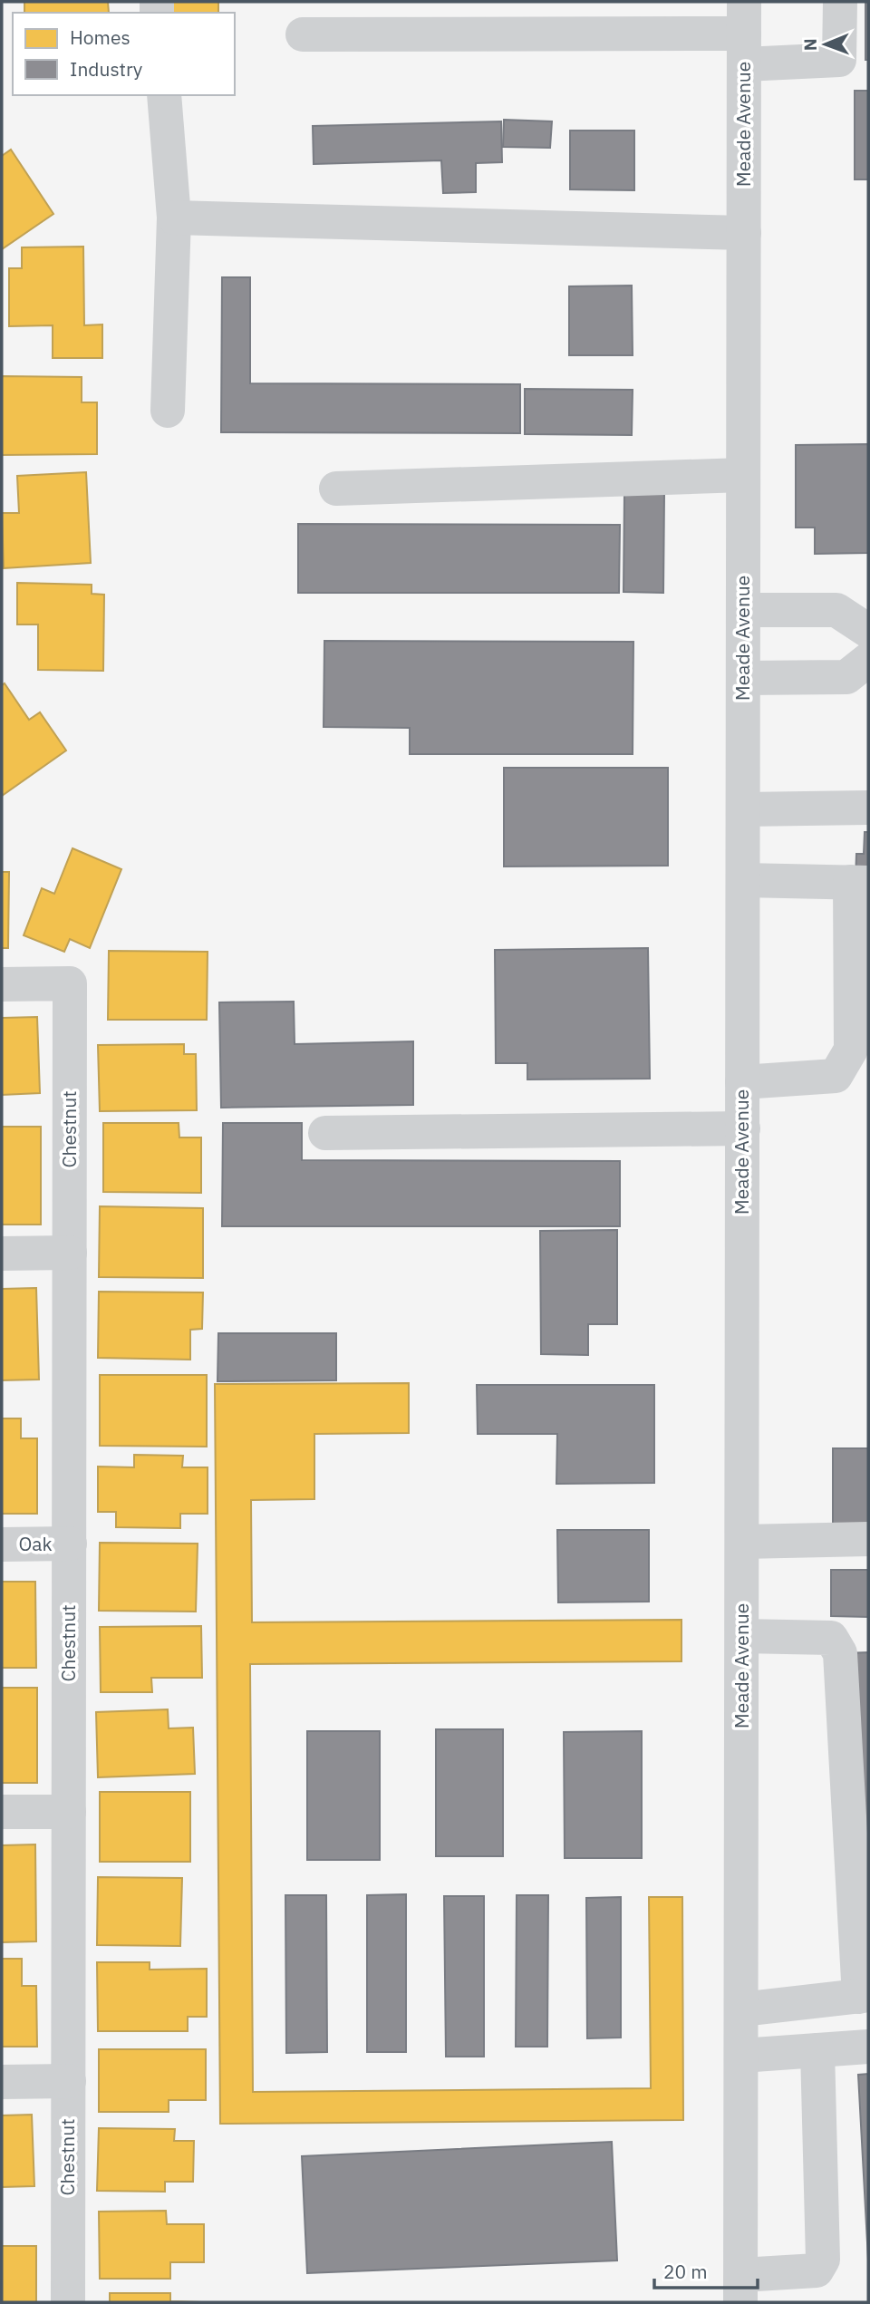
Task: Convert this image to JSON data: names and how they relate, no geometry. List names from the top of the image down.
{
  "streets": {
    "street": ["Meade Avenue", "Chestnut", "Oak"]
  },
  "crossings": [
    ["Chestnut", "Oak"]
  ],
  "legend": ["Homes", "Industry"],
  "scale_bar": "20 m",
  "north": "left"
}
